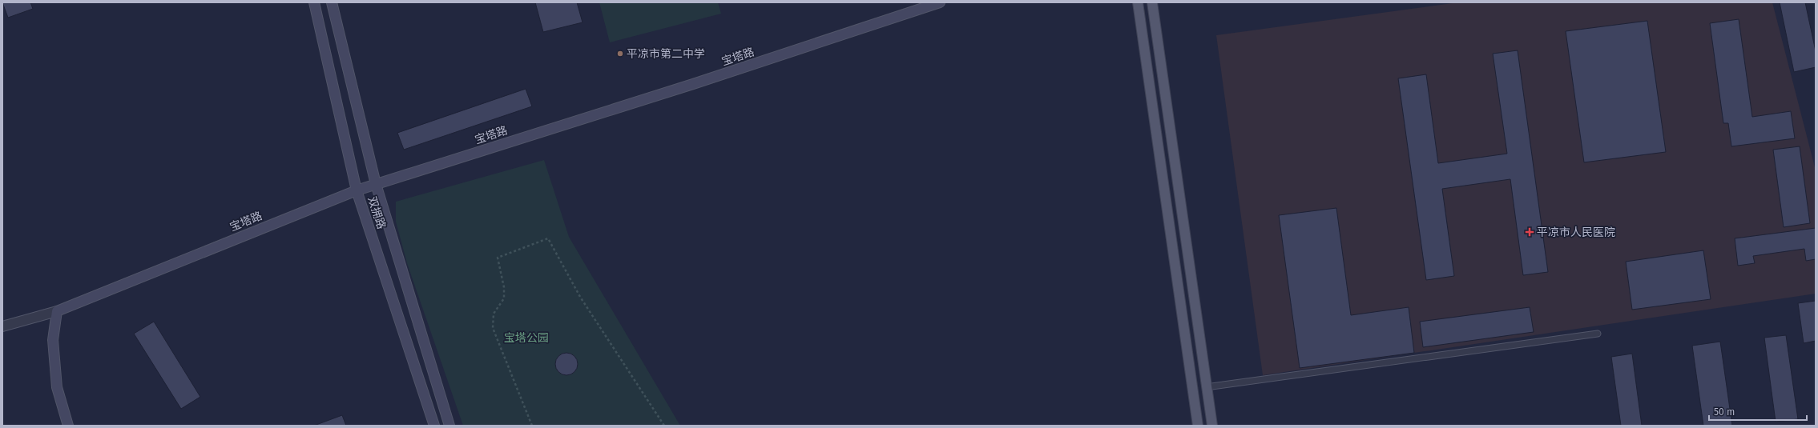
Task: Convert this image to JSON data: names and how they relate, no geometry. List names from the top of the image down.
{
  "streets": {
    "street": ["宝塔路", "双拥路"]
  },
  "crossings": [
    ["宝塔路", "双拥路"]
  ],
  "parks": ["宝塔公园"],
  "places": {
    "other": ["平凉市第二中学"],
    "health": ["平凉市人民医院"]
  },
  "scale_bar": "50 m"
}
